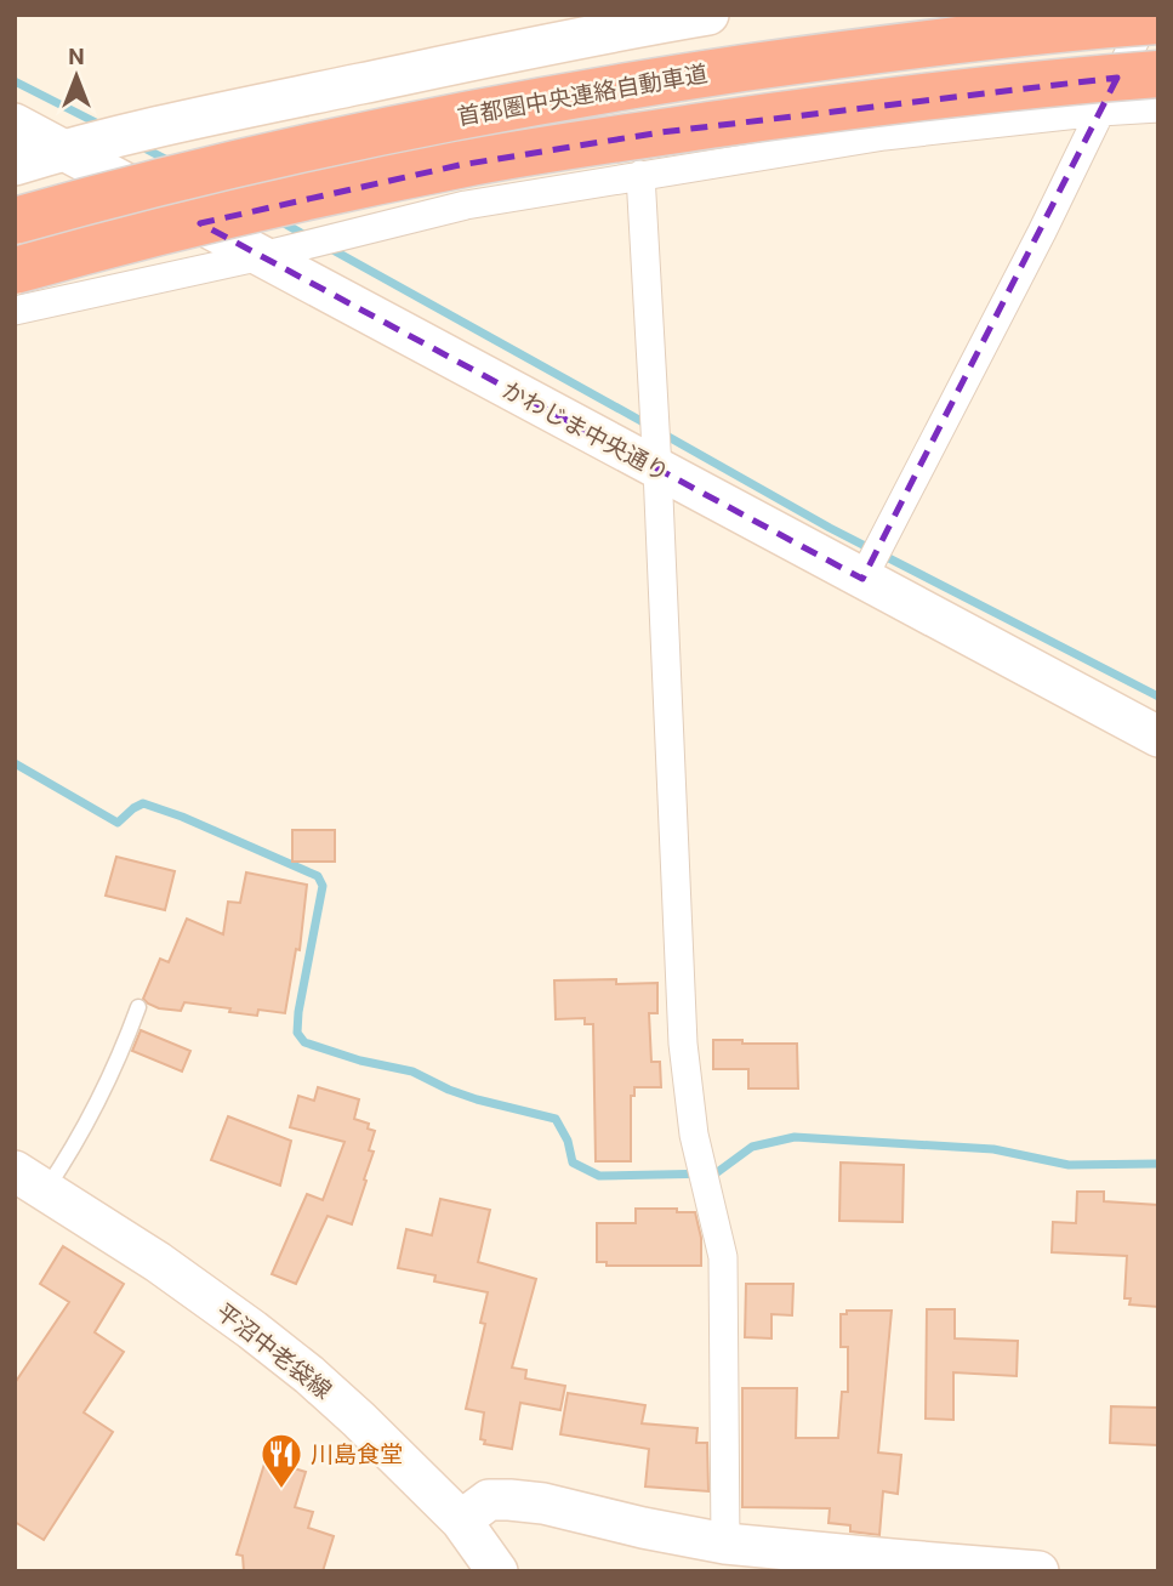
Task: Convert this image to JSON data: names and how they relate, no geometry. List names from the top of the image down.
{
  "streets": {
    "highway": ["首都圏中央連絡自動車道"],
    "street": ["かわじま中央通り", "平沼中老袋線"]
  },
  "places": {
    "restaurant": ["川島食堂"]
  },
  "north": "top"
}
